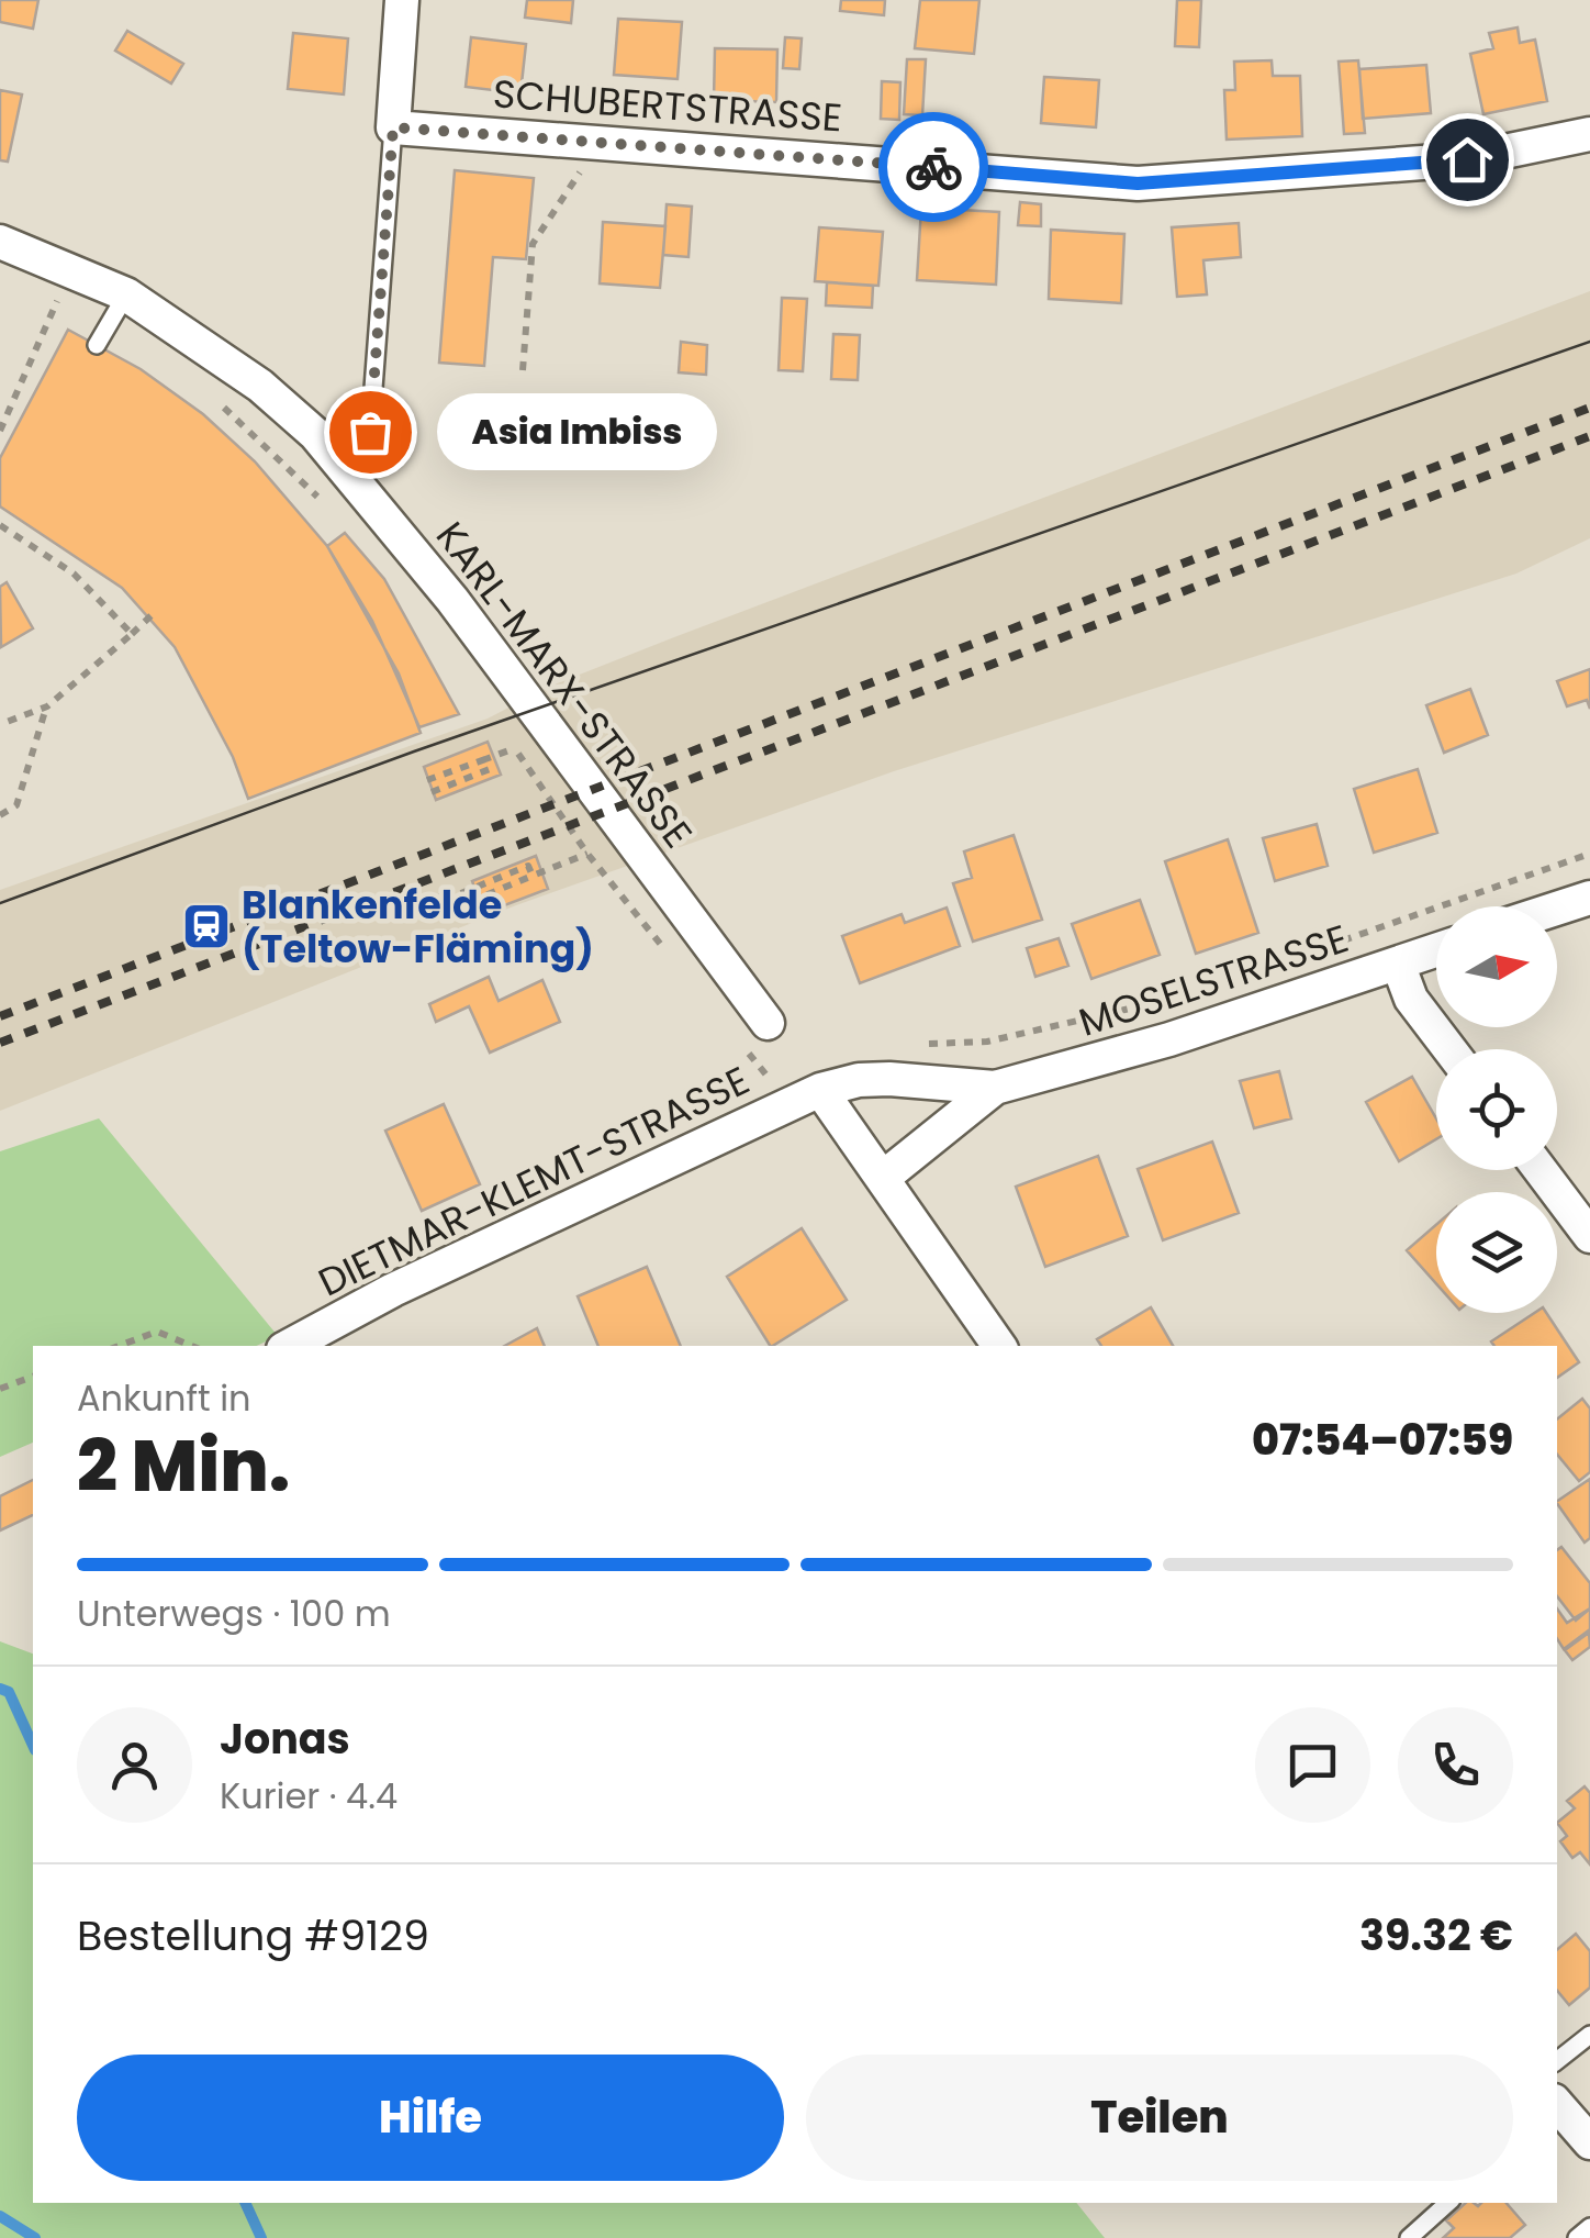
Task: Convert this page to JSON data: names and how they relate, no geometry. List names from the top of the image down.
{
  "streets": {
    "street": [
      "SCHUBERTSTRASSE",
      "KARL-MARX-STRASSE",
      "MOSELSTRASSE",
      "DIETMAR-KLEMT-STRASSE"
    ]
  },
  "crossings": [
    ["MOSELSTRASSE", "DIETMAR-KLEMT-STRASSE"]
  ],
  "places": {
    "other": ["Asia Imbiss"],
    "station": ["Blankenfelde (Teltow-Fläming)"]
  },
  "north": "right",
  "page": {
    "bubble": "Asia Imbiss",
    "heading": ["2 Min.", "Ankunft in", "07:54–07:59"],
    "panel": [
      "Jonas",
      "Kurier · 4.4",
      "Bestellung #9129",
      "39.32 €"
    ],
    "bar": "Unterwegs · 100 m",
    "buttons": ["Hilfe", "Teilen"]
  }
}
